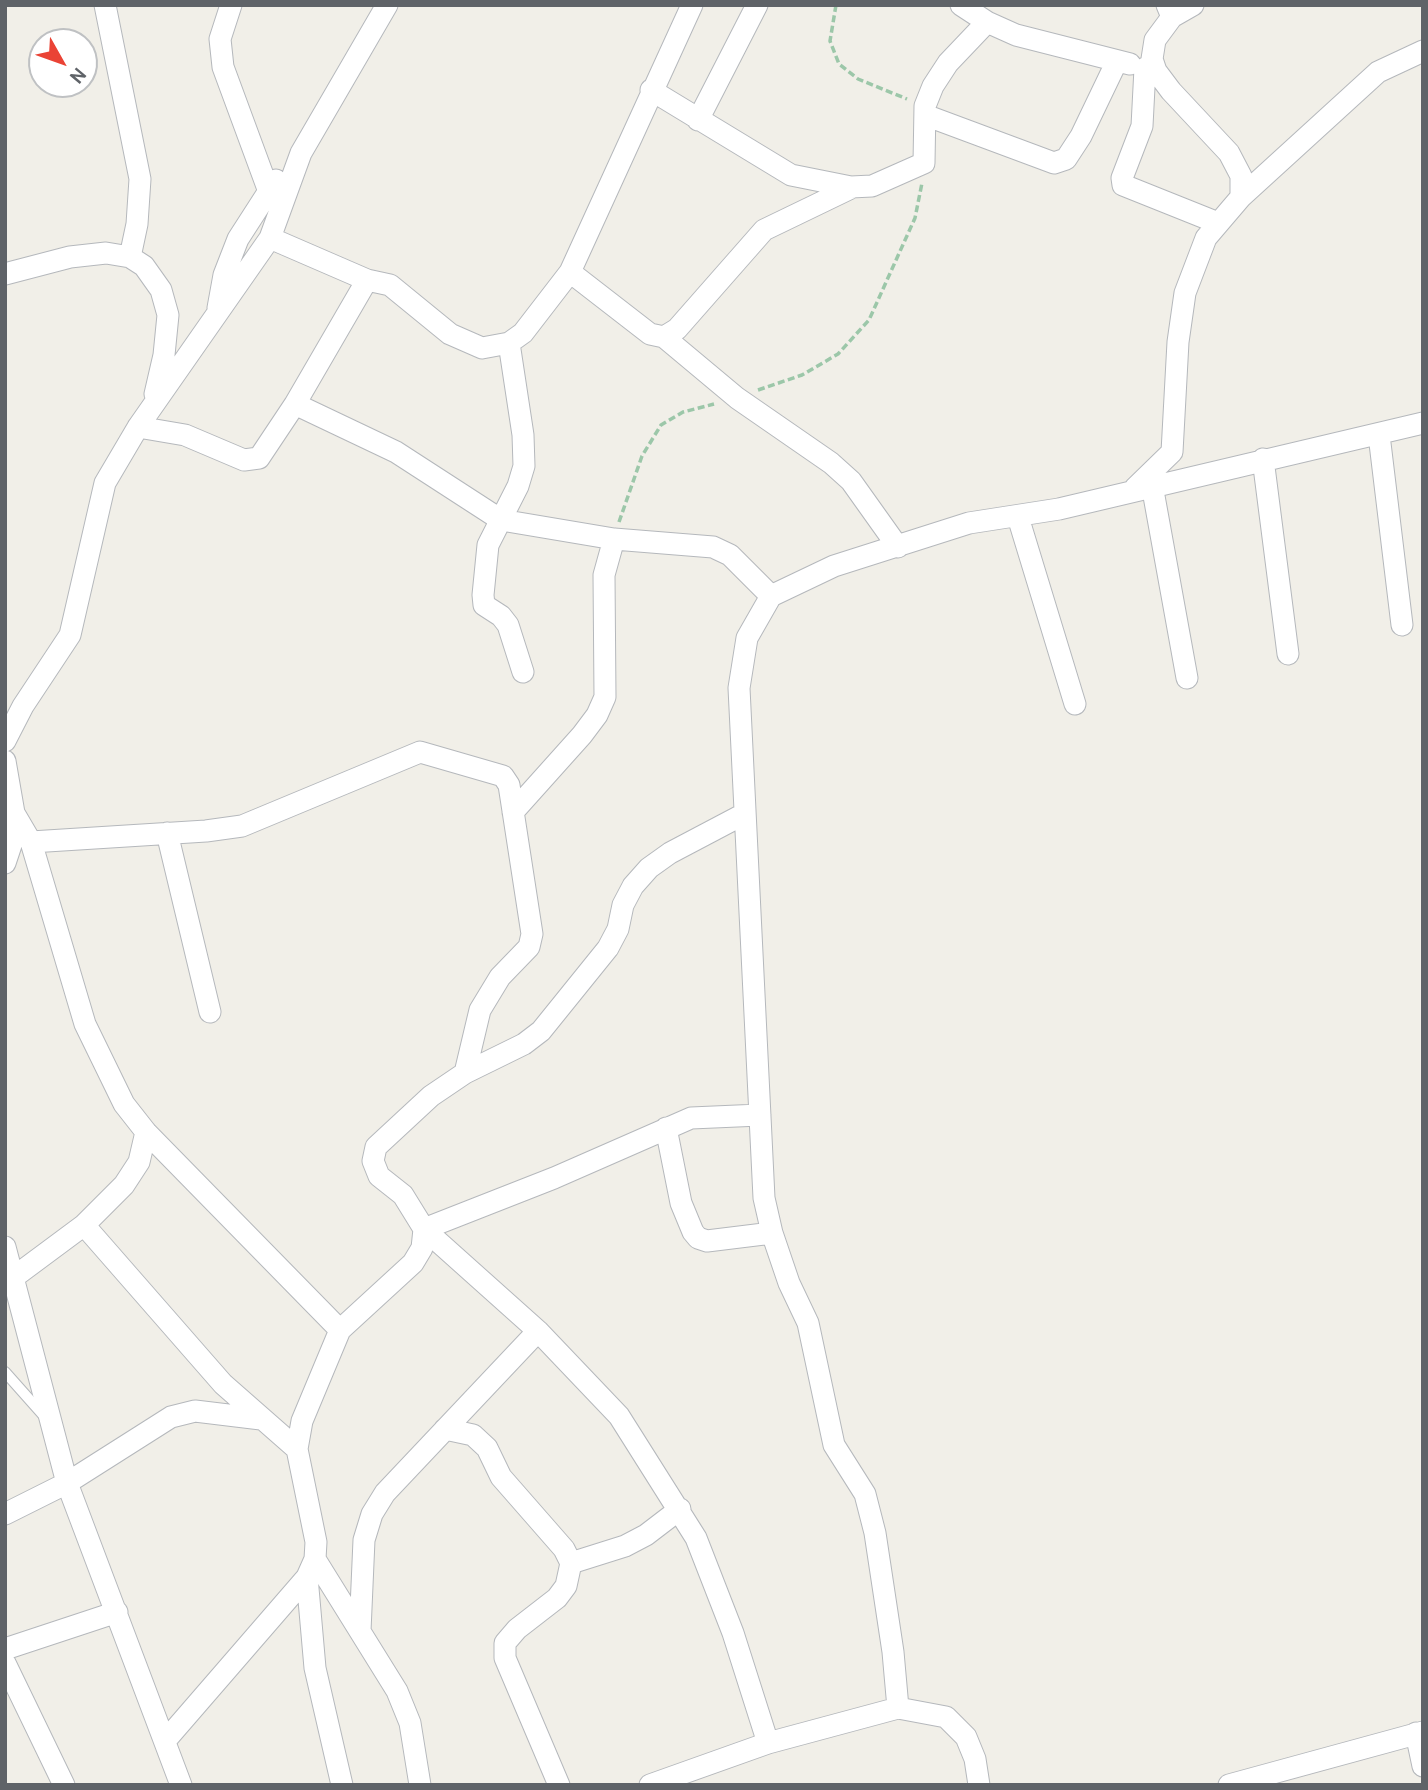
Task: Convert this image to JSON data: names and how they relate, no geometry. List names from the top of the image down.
{
  "north": "bottom right"
}
